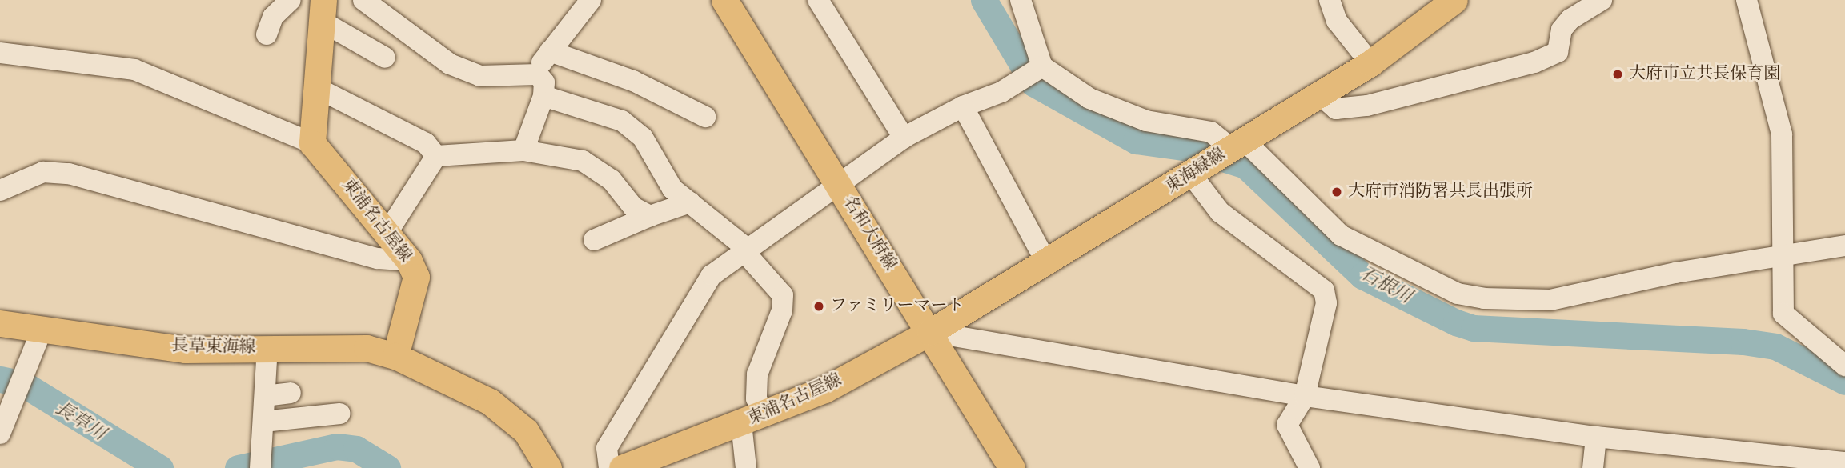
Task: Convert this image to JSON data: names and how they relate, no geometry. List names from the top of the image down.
{
  "streets": {
    "main road": [
      "東海緑線",
      "東浦名古屋線",
      "名和大府線",
      "長草東海線"
    ]
  },
  "crossings": [
    ["東海緑線", "東浦名古屋線"],
    ["東海緑線", "名和大府線"],
    ["東浦名古屋線", "名和大府線"],
    ["東浦名古屋線", "長草東海線"]
  ],
  "water": ["石根川", "長草川"],
  "places": ["大府市立共長保育園", "大府市消防署共長出張所", "ファミリーマート"]
}
